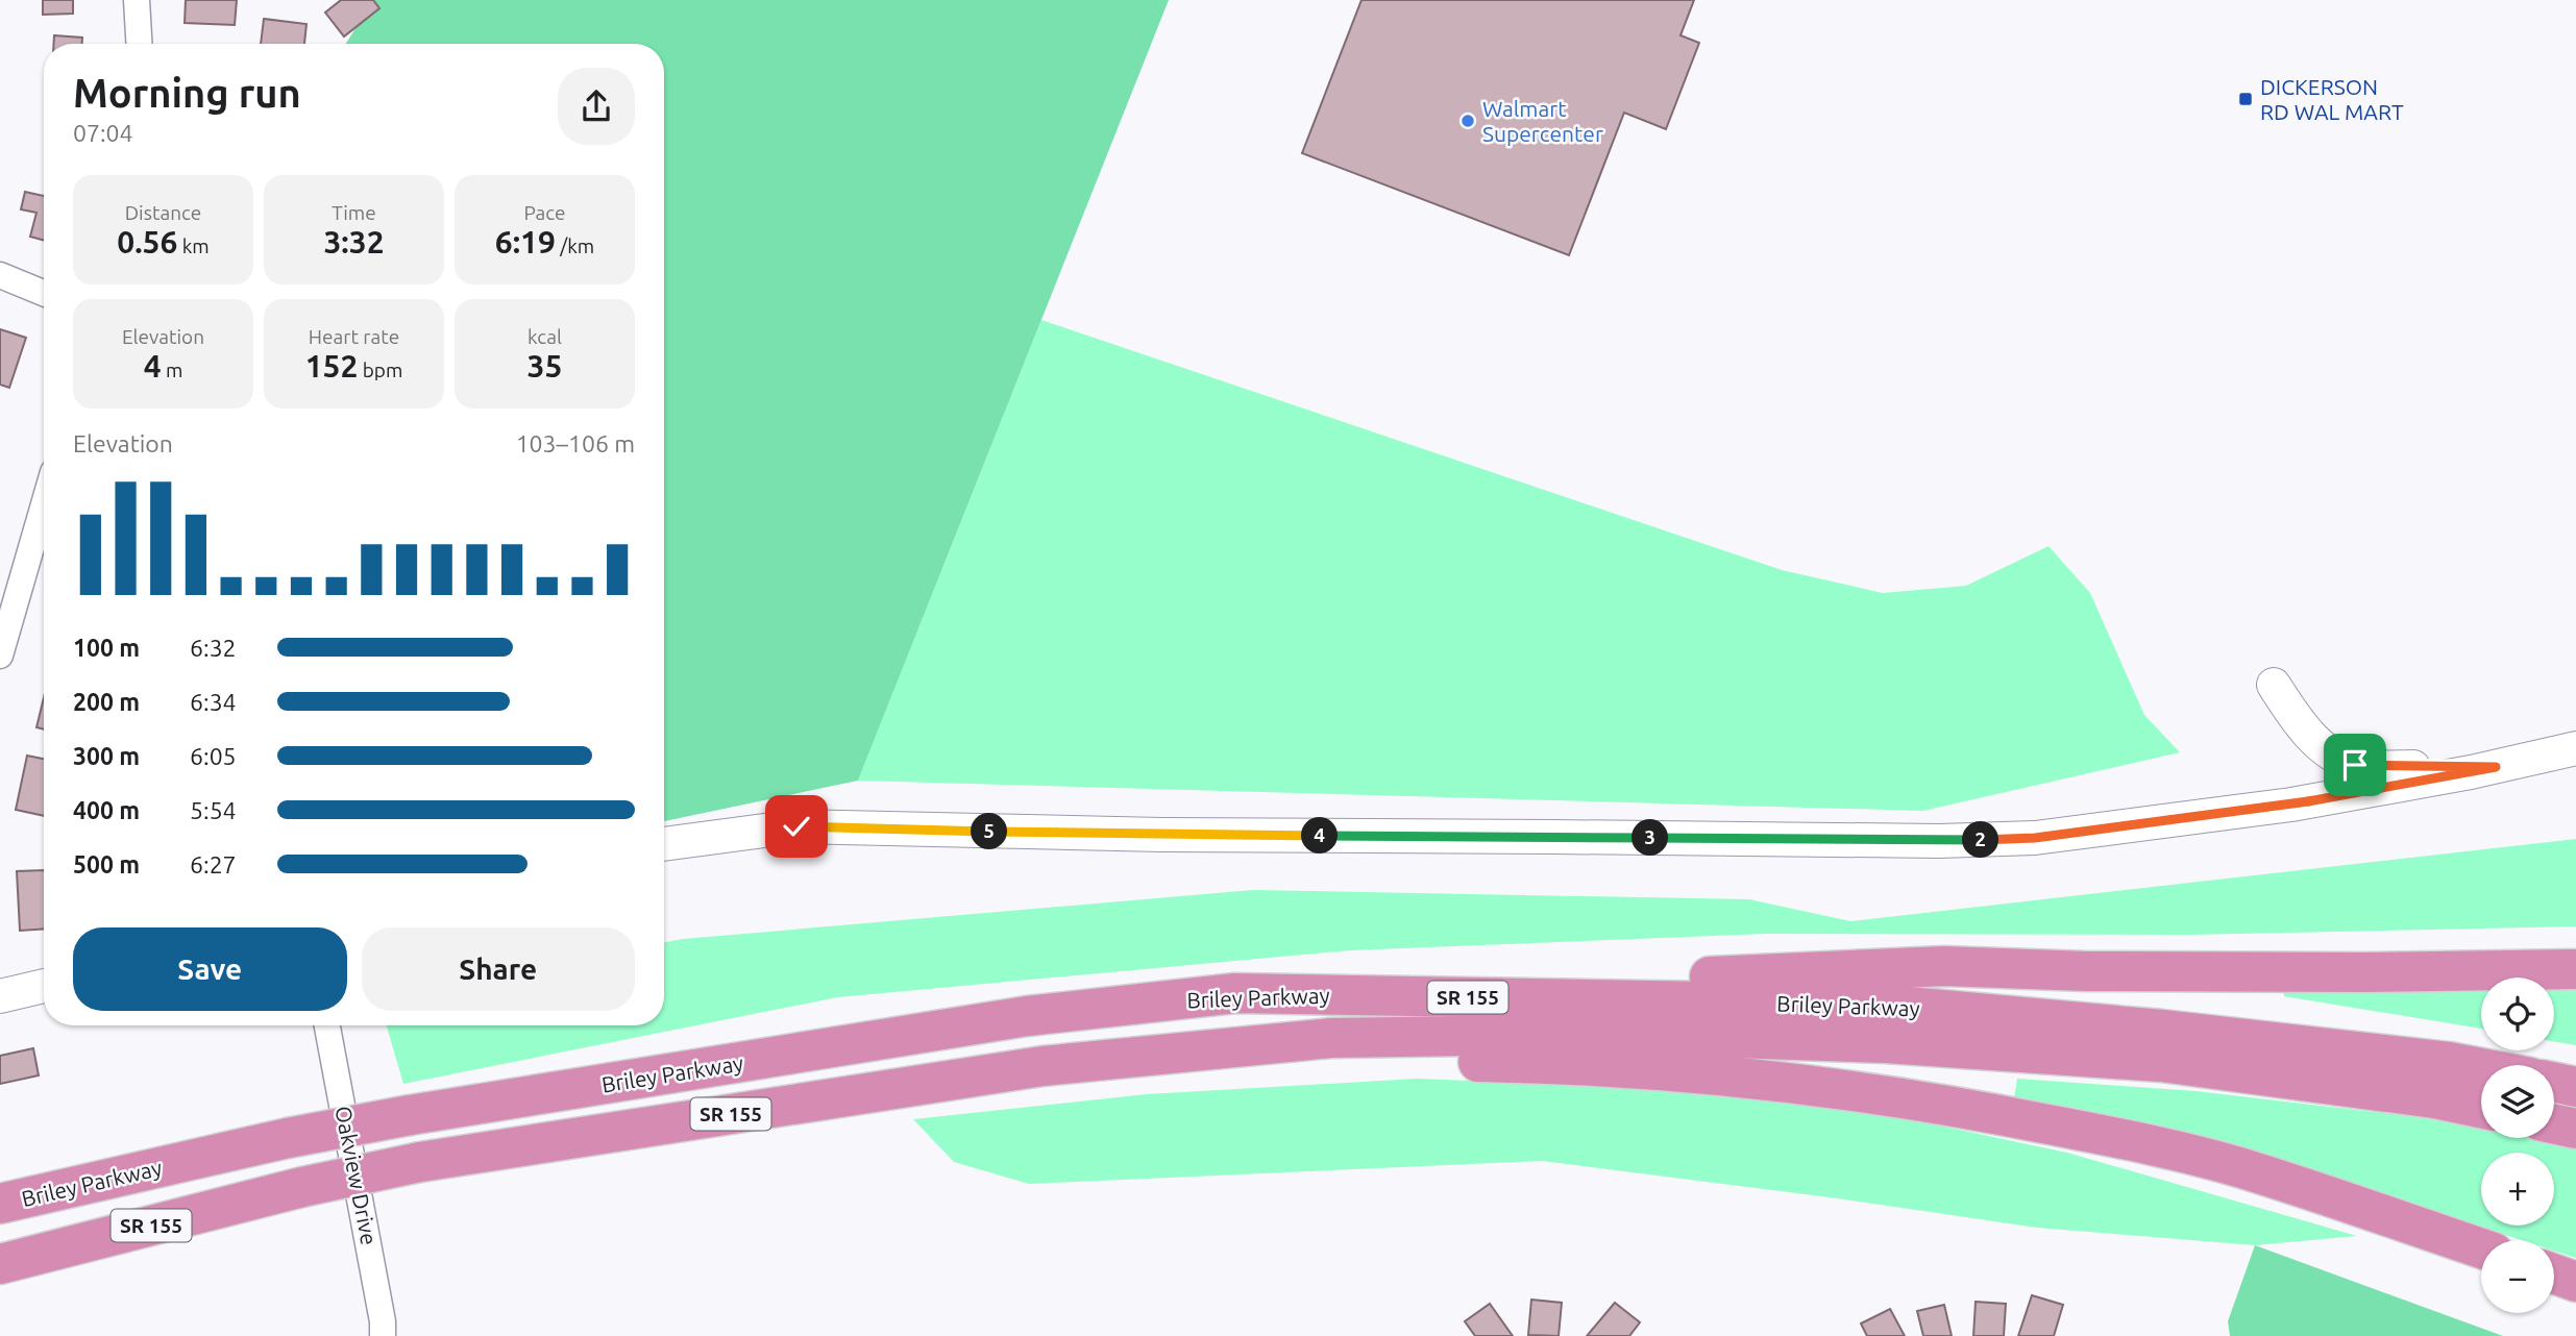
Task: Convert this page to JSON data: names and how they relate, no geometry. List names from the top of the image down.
{
  "streets": {
    "highway": ["Briley Parkway", "SR 155"],
    "street": ["Oakview Drive"]
  },
  "places": {
    "transit": ["DICKERSON RD WAL MART"],
    "other": ["Walmart Supercenter"]
  },
  "page": {
    "heading": ["Morning run", "07:04"],
    "stats": [
      ["Distance", "0.56 km"],
      ["Time", "3:32"],
      ["Pace", "6:19 /km"],
      ["Elevation", "4 m"],
      ["Heart rate", "152 bpm"],
      ["kcal", "35"]
    ],
    "chart": ["Elevation", "103–106 m"],
    "list": [
      {
        "name": "100 m",
        "note": "6:32"
      },
      {
        "name": "200 m",
        "note": "6:34"
      },
      {
        "name": "300 m",
        "note": "6:05"
      },
      {
        "name": "400 m",
        "note": "5:54"
      },
      {
        "name": "500 m",
        "note": "6:27"
      }
    ],
    "pins": [
      "5",
      "4",
      "3",
      "2"
    ],
    "buttons": ["Save", "Share"],
    "map_buttons": ["+", "−"]
  }
}
